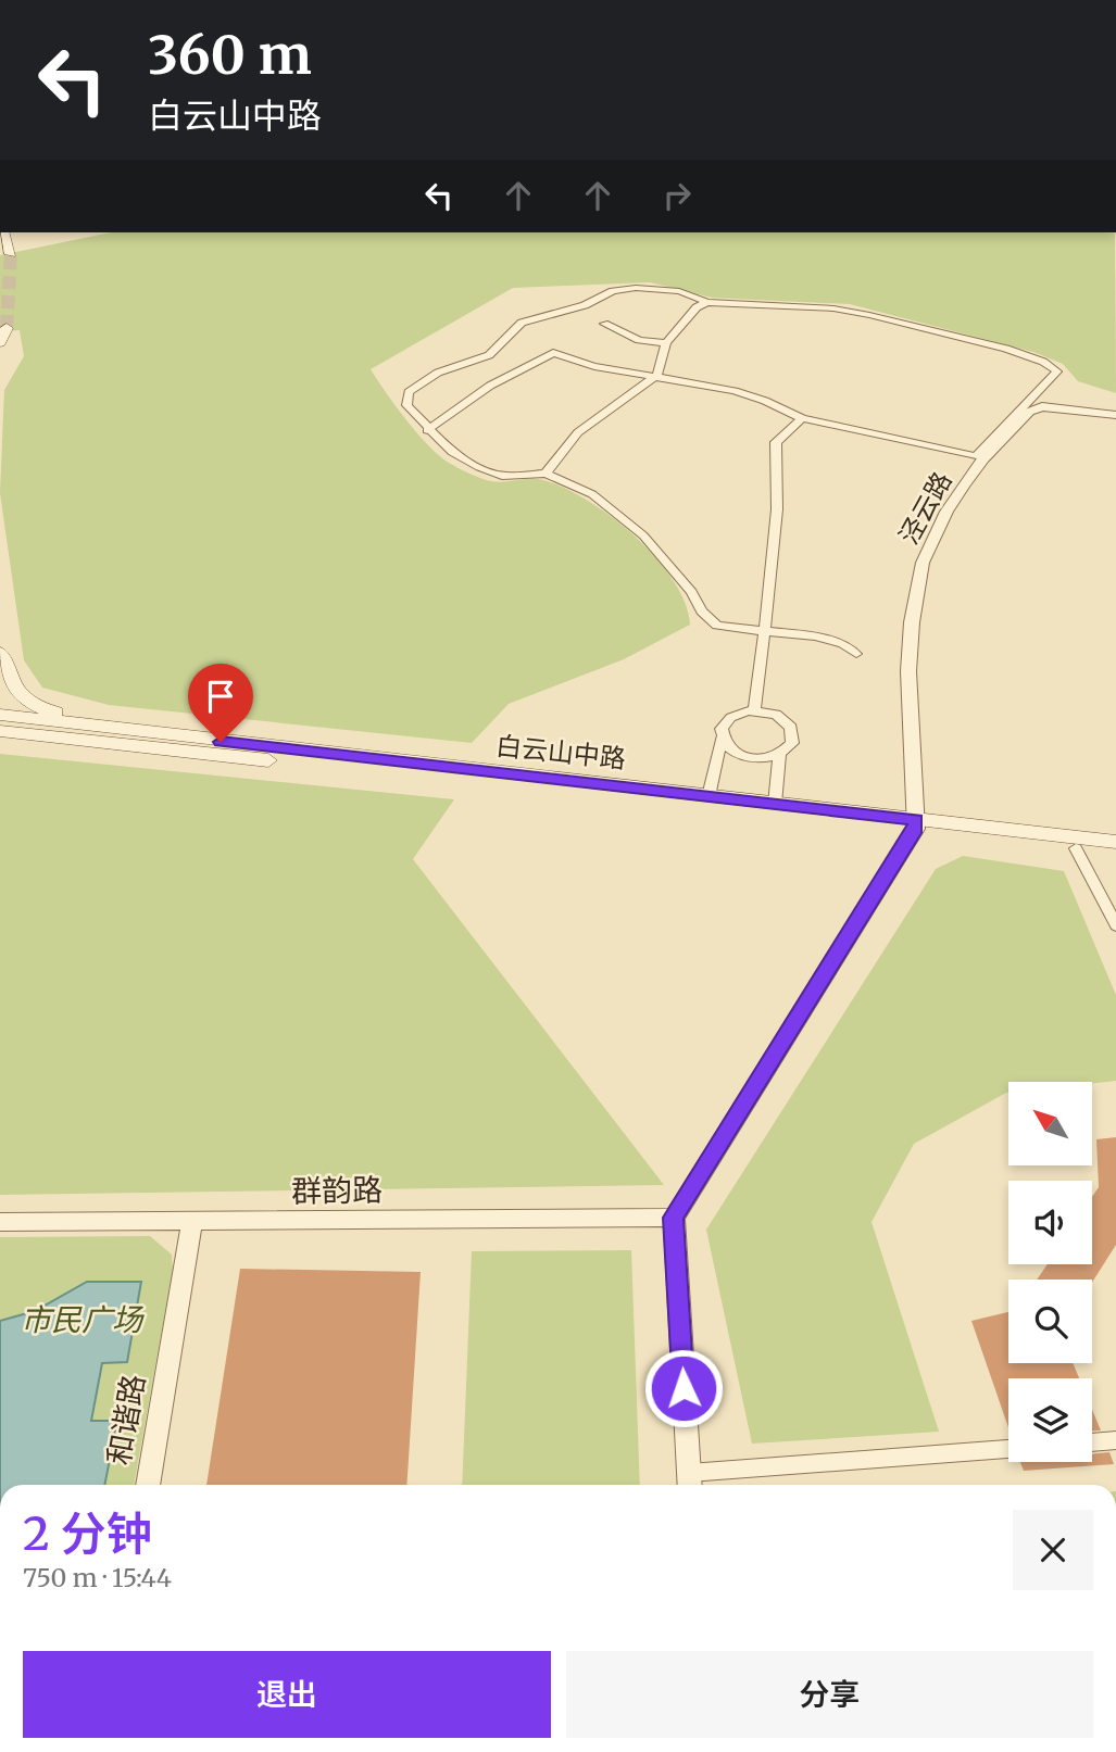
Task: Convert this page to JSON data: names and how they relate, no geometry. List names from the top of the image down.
{
  "streets": {
    "main road": ["白云山中路"],
    "street": ["泾云路", "群韵路", "和谐路"]
  },
  "crossings": [
    ["泾云路", "白云山中路"],
    ["群韵路", "和谐路"]
  ],
  "parks": ["市民广场"],
  "north": "top left",
  "page": {
    "turn": ["360 m", "白云山中路"],
    "heading": ["2 分钟", "750 m · 15:44"],
    "buttons": ["退出", "分享"]
  }
}
